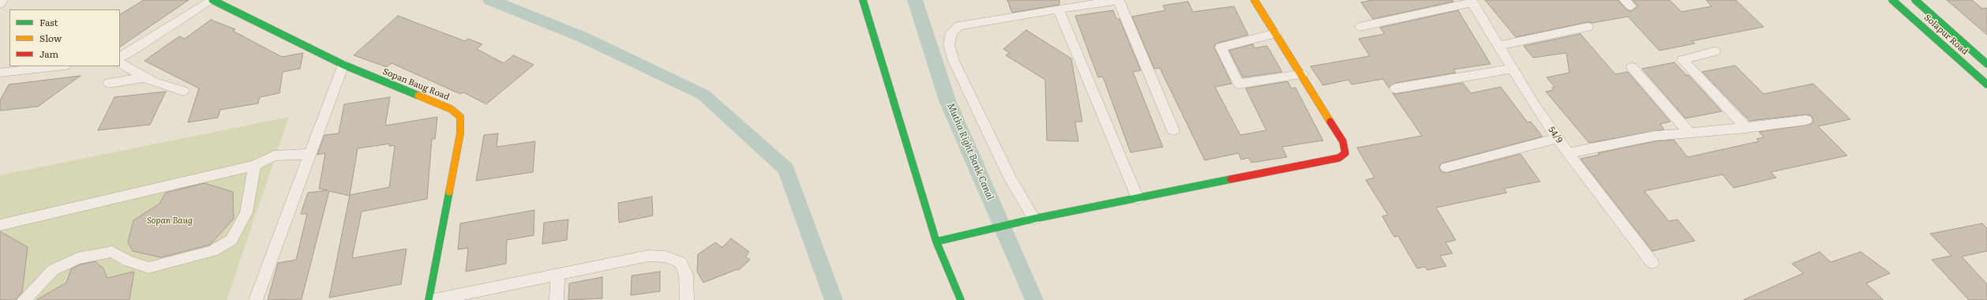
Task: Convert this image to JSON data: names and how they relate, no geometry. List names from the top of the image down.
{
  "streets": {
    "main road": ["Solapur Road", "Sopan Baug Road"],
    "street": ["54/9"]
  },
  "water": ["Mutha Right Bank Canal"],
  "parks": ["Sopan Baug"],
  "legend": ["Fast", "Slow", "Jam"]
}
